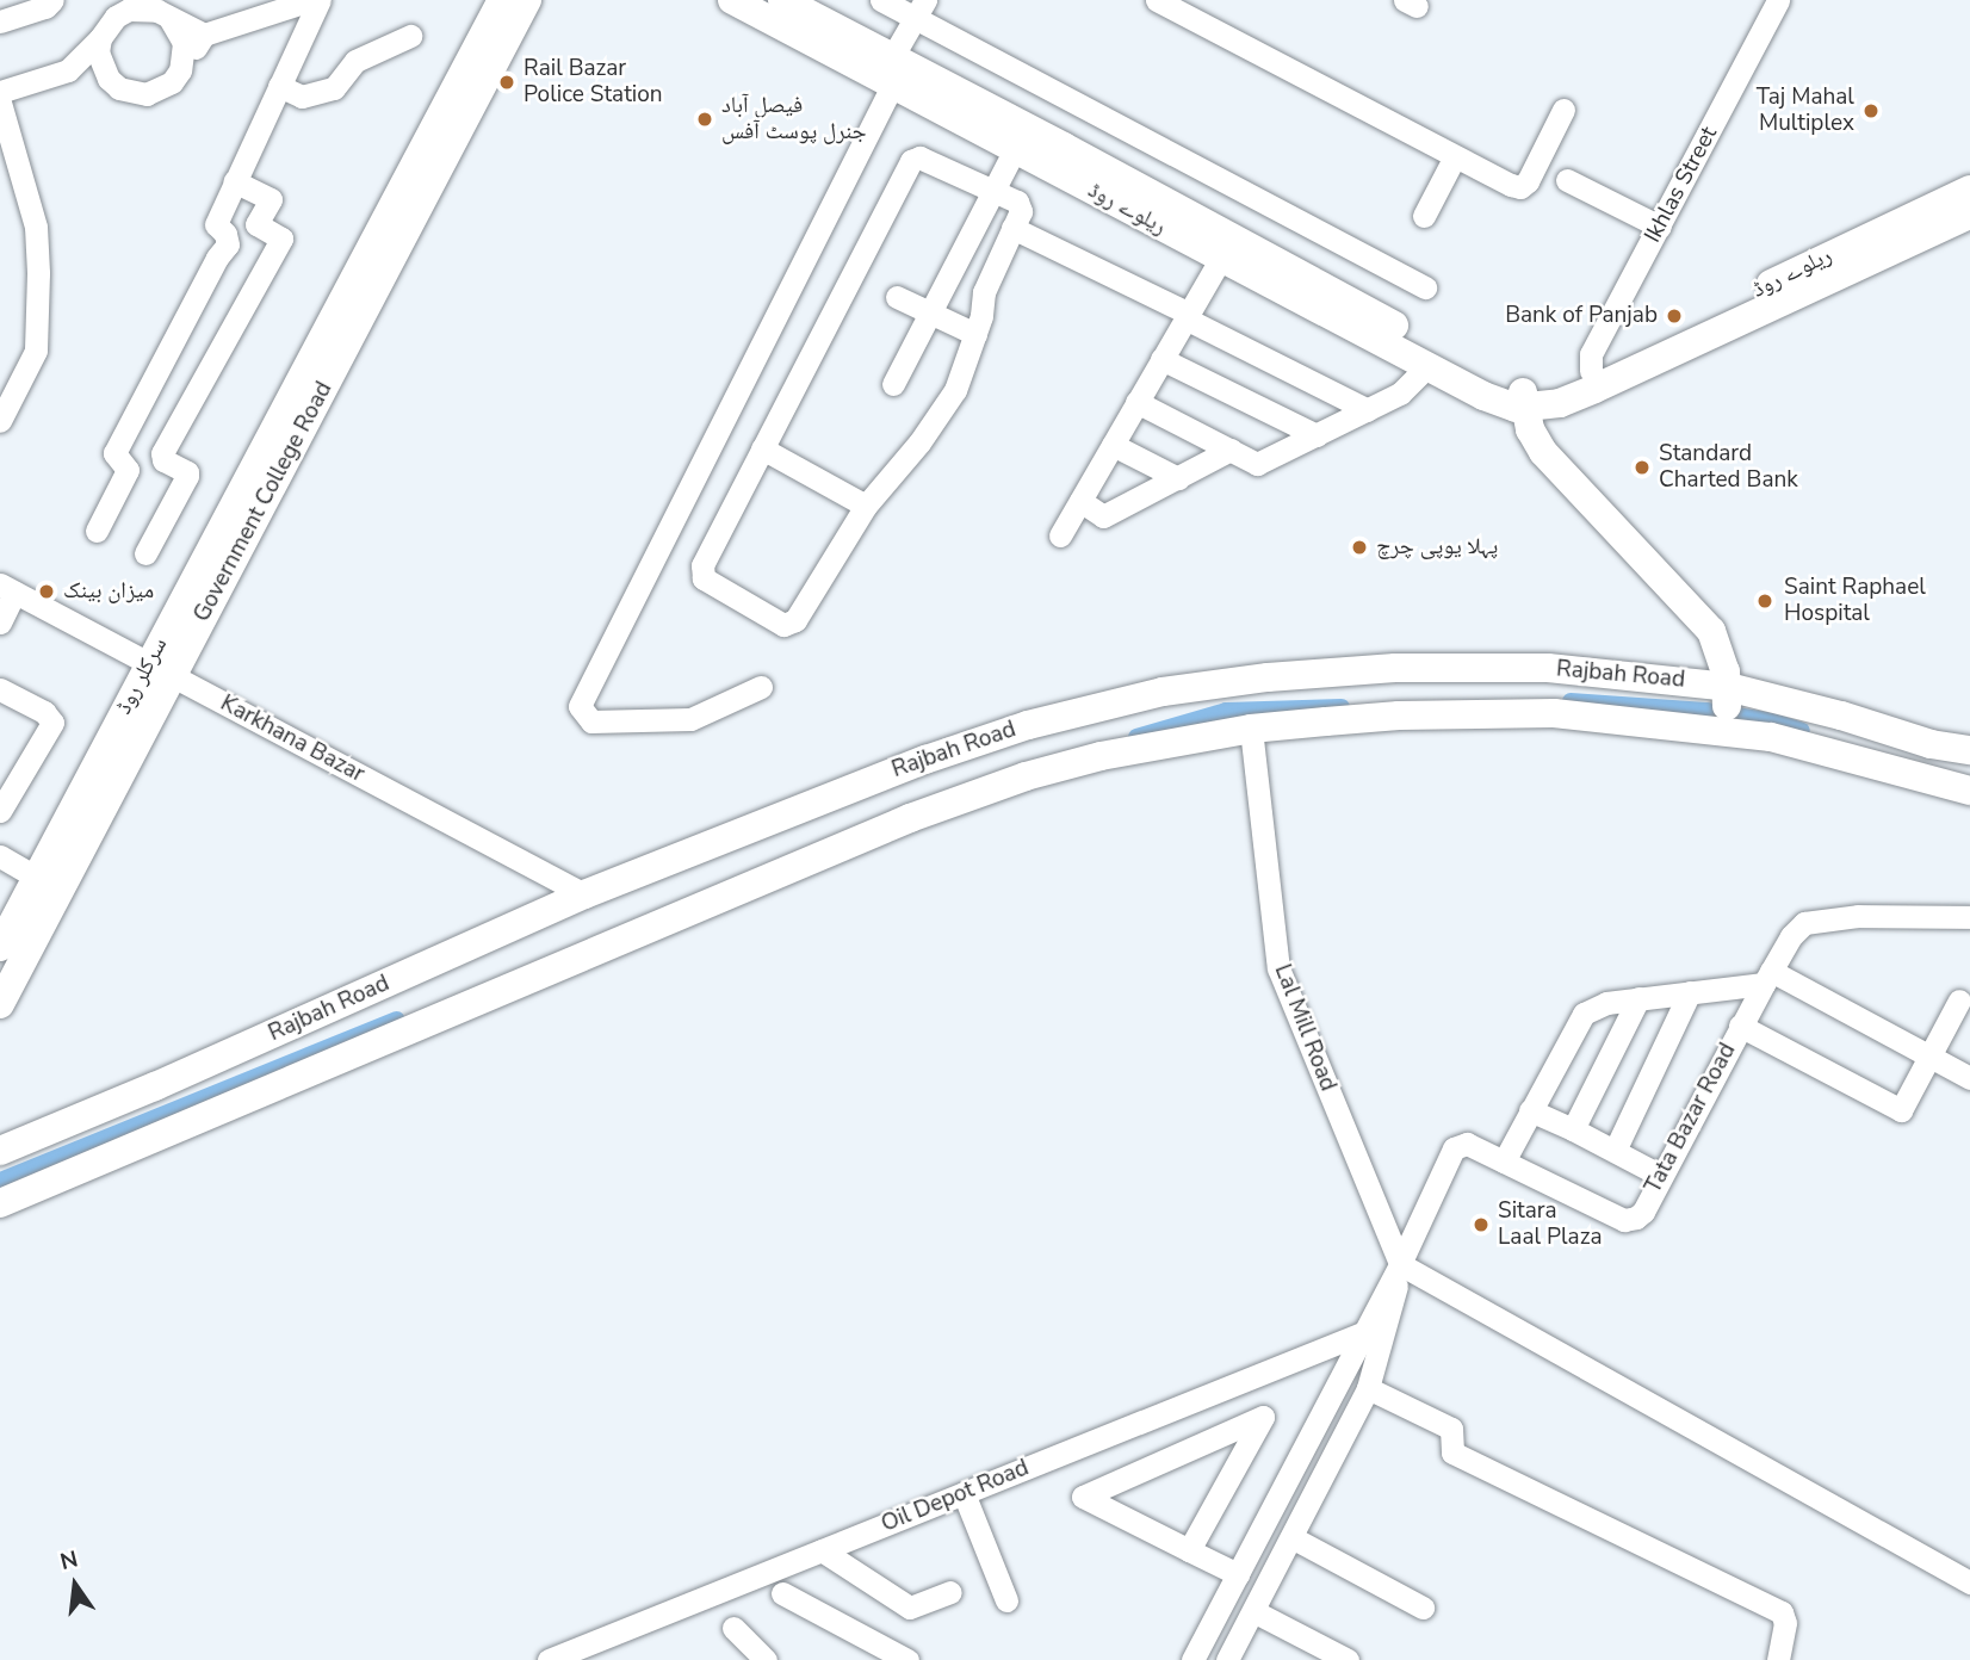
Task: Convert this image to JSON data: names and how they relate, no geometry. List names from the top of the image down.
{
  "streets": {
    "main road": [
      "ریلوے روڈ",
      "Government College Road",
      "Rajbah Road",
      "سرکلر روڈ"
    ],
    "street": [
      "Ikhlas Street",
      "Karkhana Bazar",
      "Lal Mill Road",
      "Tata Bazar Road",
      "Oil Depot Road"
    ]
  },
  "crossings": [
    ["Ikhlas Street", "ریلوے روڈ"],
    ["Government College Road", "سرکلر روڈ"],
    ["Government College Road", "Karkhana Bazar"],
    ["Rajbah Road", "Karkhana Bazar"],
    ["Rajbah Road", "Lal Mill Road"],
    ["سرکلر روڈ", "Karkhana Bazar"],
    ["Lal Mill Road", "Tata Bazar Road"],
    ["Tata Bazar Road", "Oil Depot Road"]
  ],
  "places": [
    "Rail Bazar Police Station",
    "Taj Mahal Multiplex",
    "فیصل آباد جنرل پوسٹ آفس",
    "Bank of Panjab",
    "Standard Charted Bank",
    "پہلا یوپی چرچ",
    "میزان بینک",
    "Saint Raphael Hospital",
    "Sitara Laal Plaza"
  ],
  "north": "top"
}
